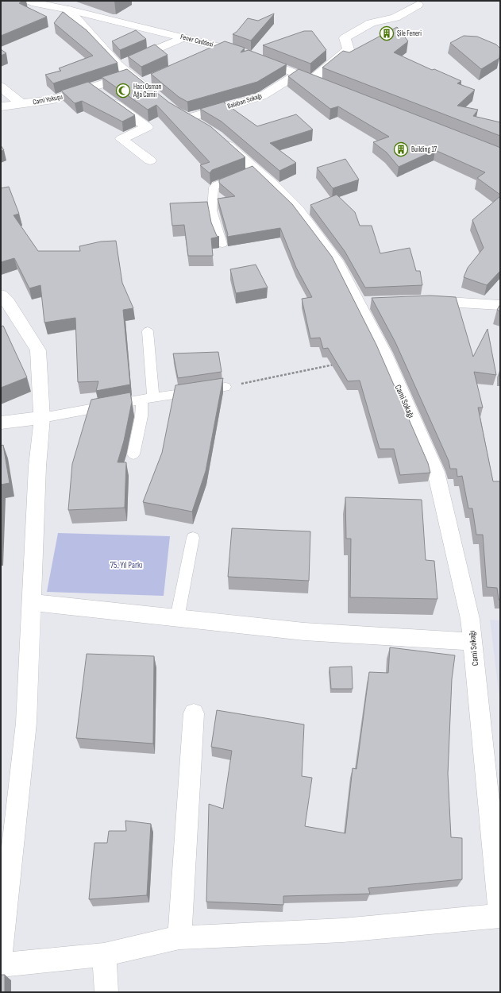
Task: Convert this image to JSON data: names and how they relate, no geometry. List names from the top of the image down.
{
  "streets": {
    "street": [
      "Fener Caddesi",
      "Cami Yokuşu",
      "Balaban Sokağı",
      "Cami Sokağı"
    ]
  },
  "crossings": [
    ["Fener Caddesi", "Cami Yokuşu"],
    ["Fener Caddesi", "Balaban Sokağı"],
    ["Balaban Sokağı", "Cami Sokağı"]
  ],
  "parks": ["75. Yıl Parkı"],
  "places": {
    "building": ["Şile Feneri", "Building 17"],
    "mosque": ["Hacı Osman Ağa Camii"]
  }
}
